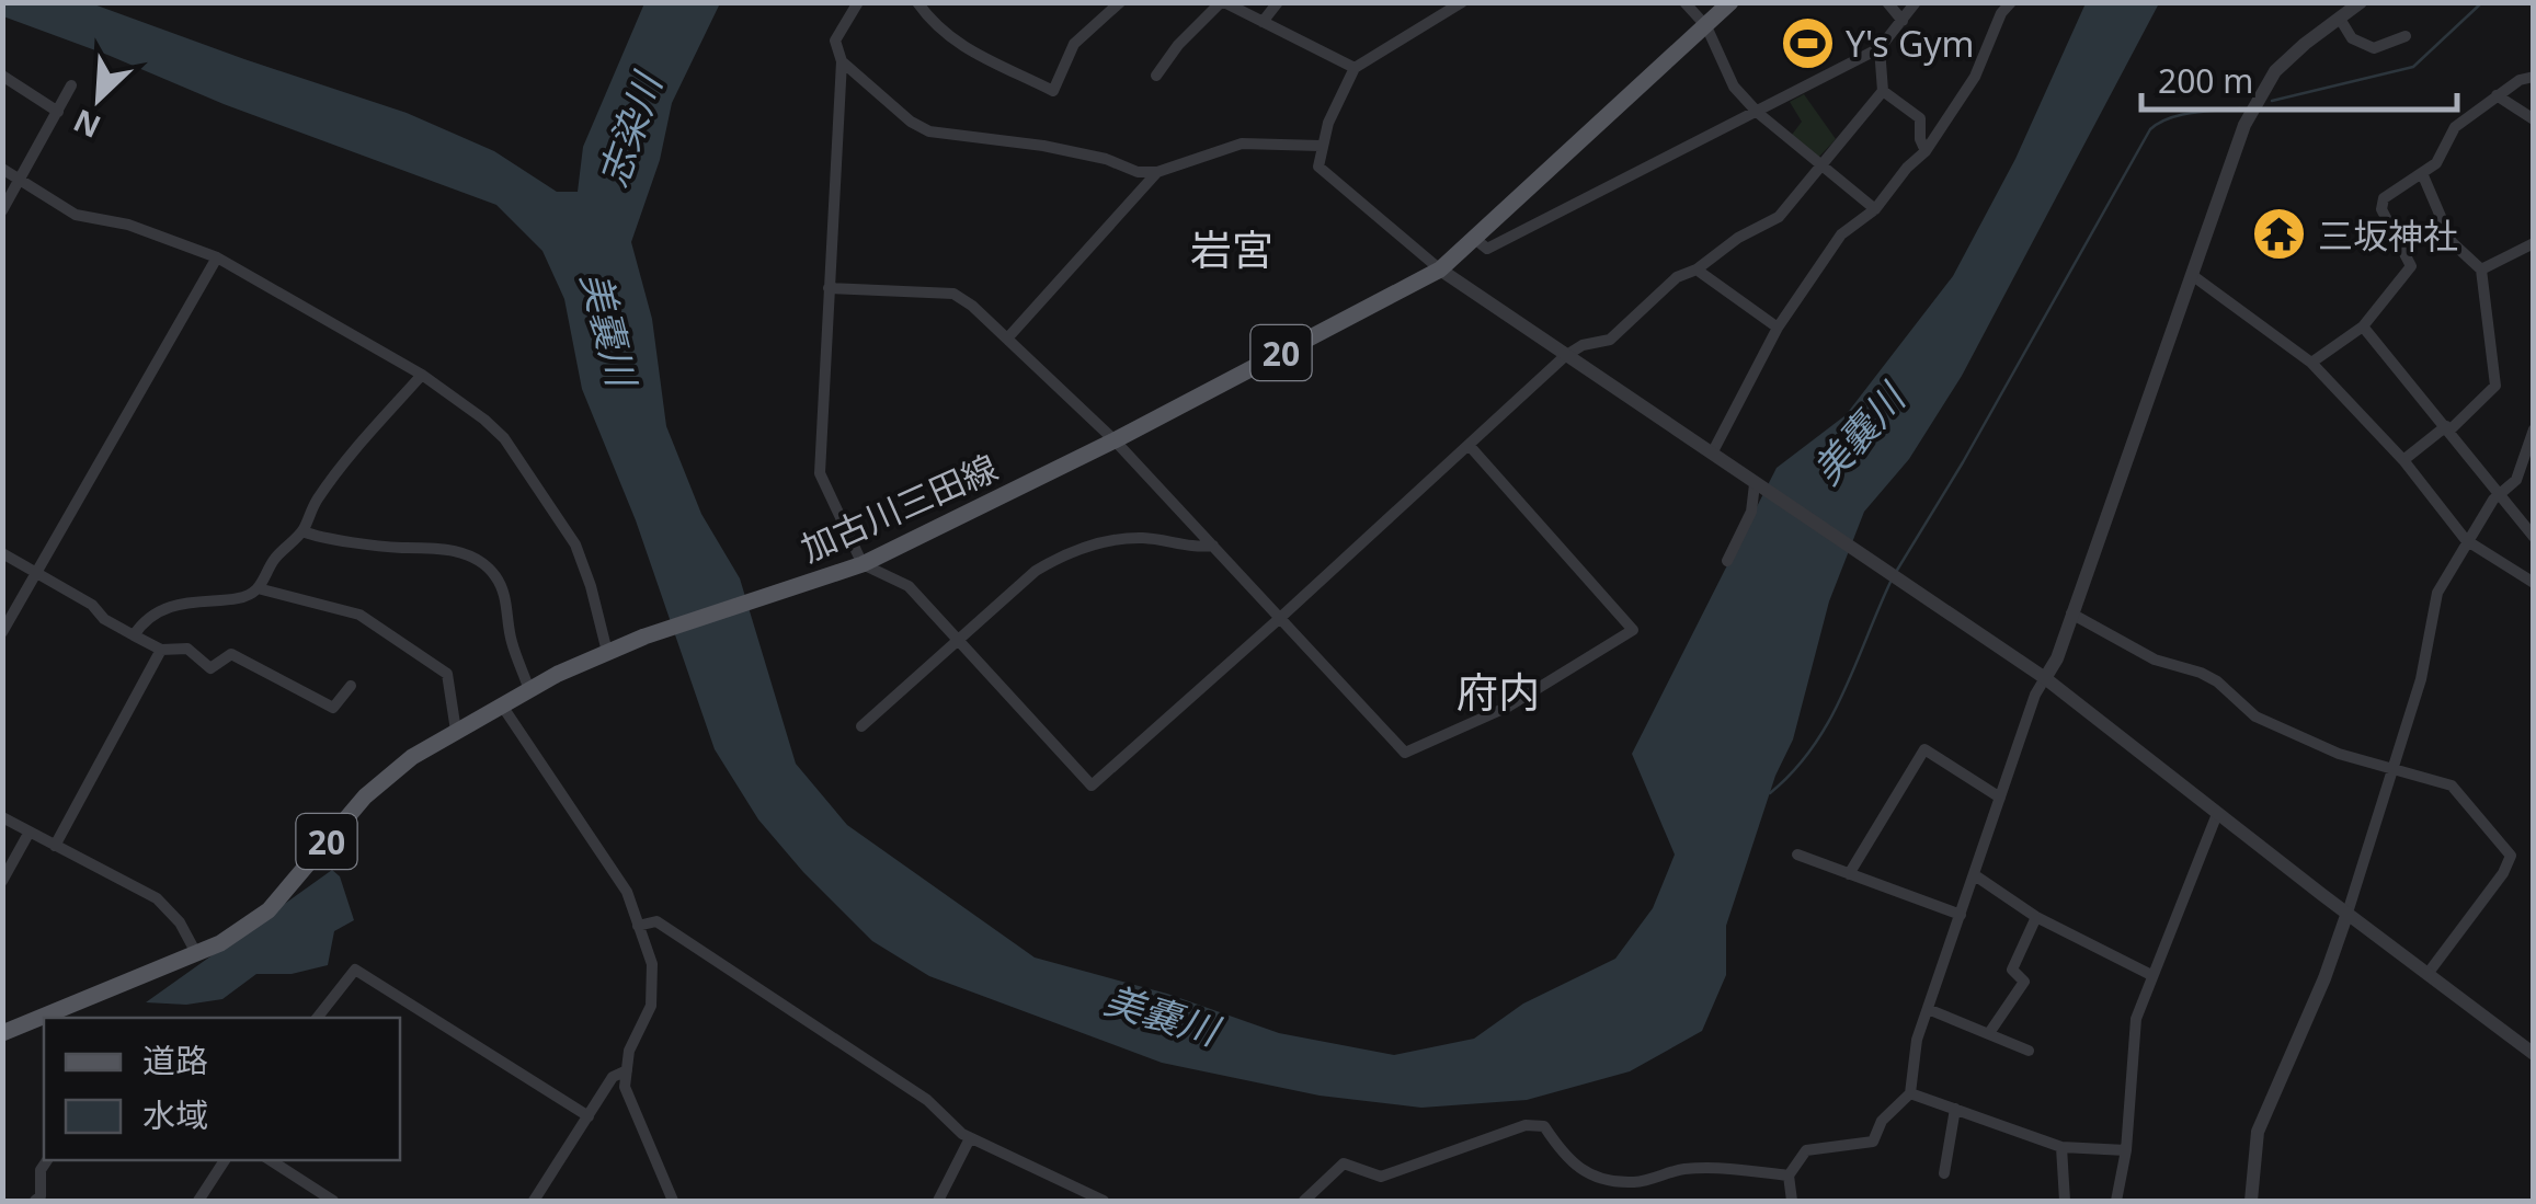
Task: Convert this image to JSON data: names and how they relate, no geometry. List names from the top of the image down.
{
  "streets": {
    "main road": ["20", "加古川三田線"]
  },
  "districts": ["岩宮", "府内"],
  "water": ["志染川", "美嚢川"],
  "places": {
    "sports": ["Y's Gym"],
    "temple": ["三坂神社"]
  },
  "legend": ["道路", "水域"],
  "scale_bar": "200 m",
  "north": "bottom left"
}
